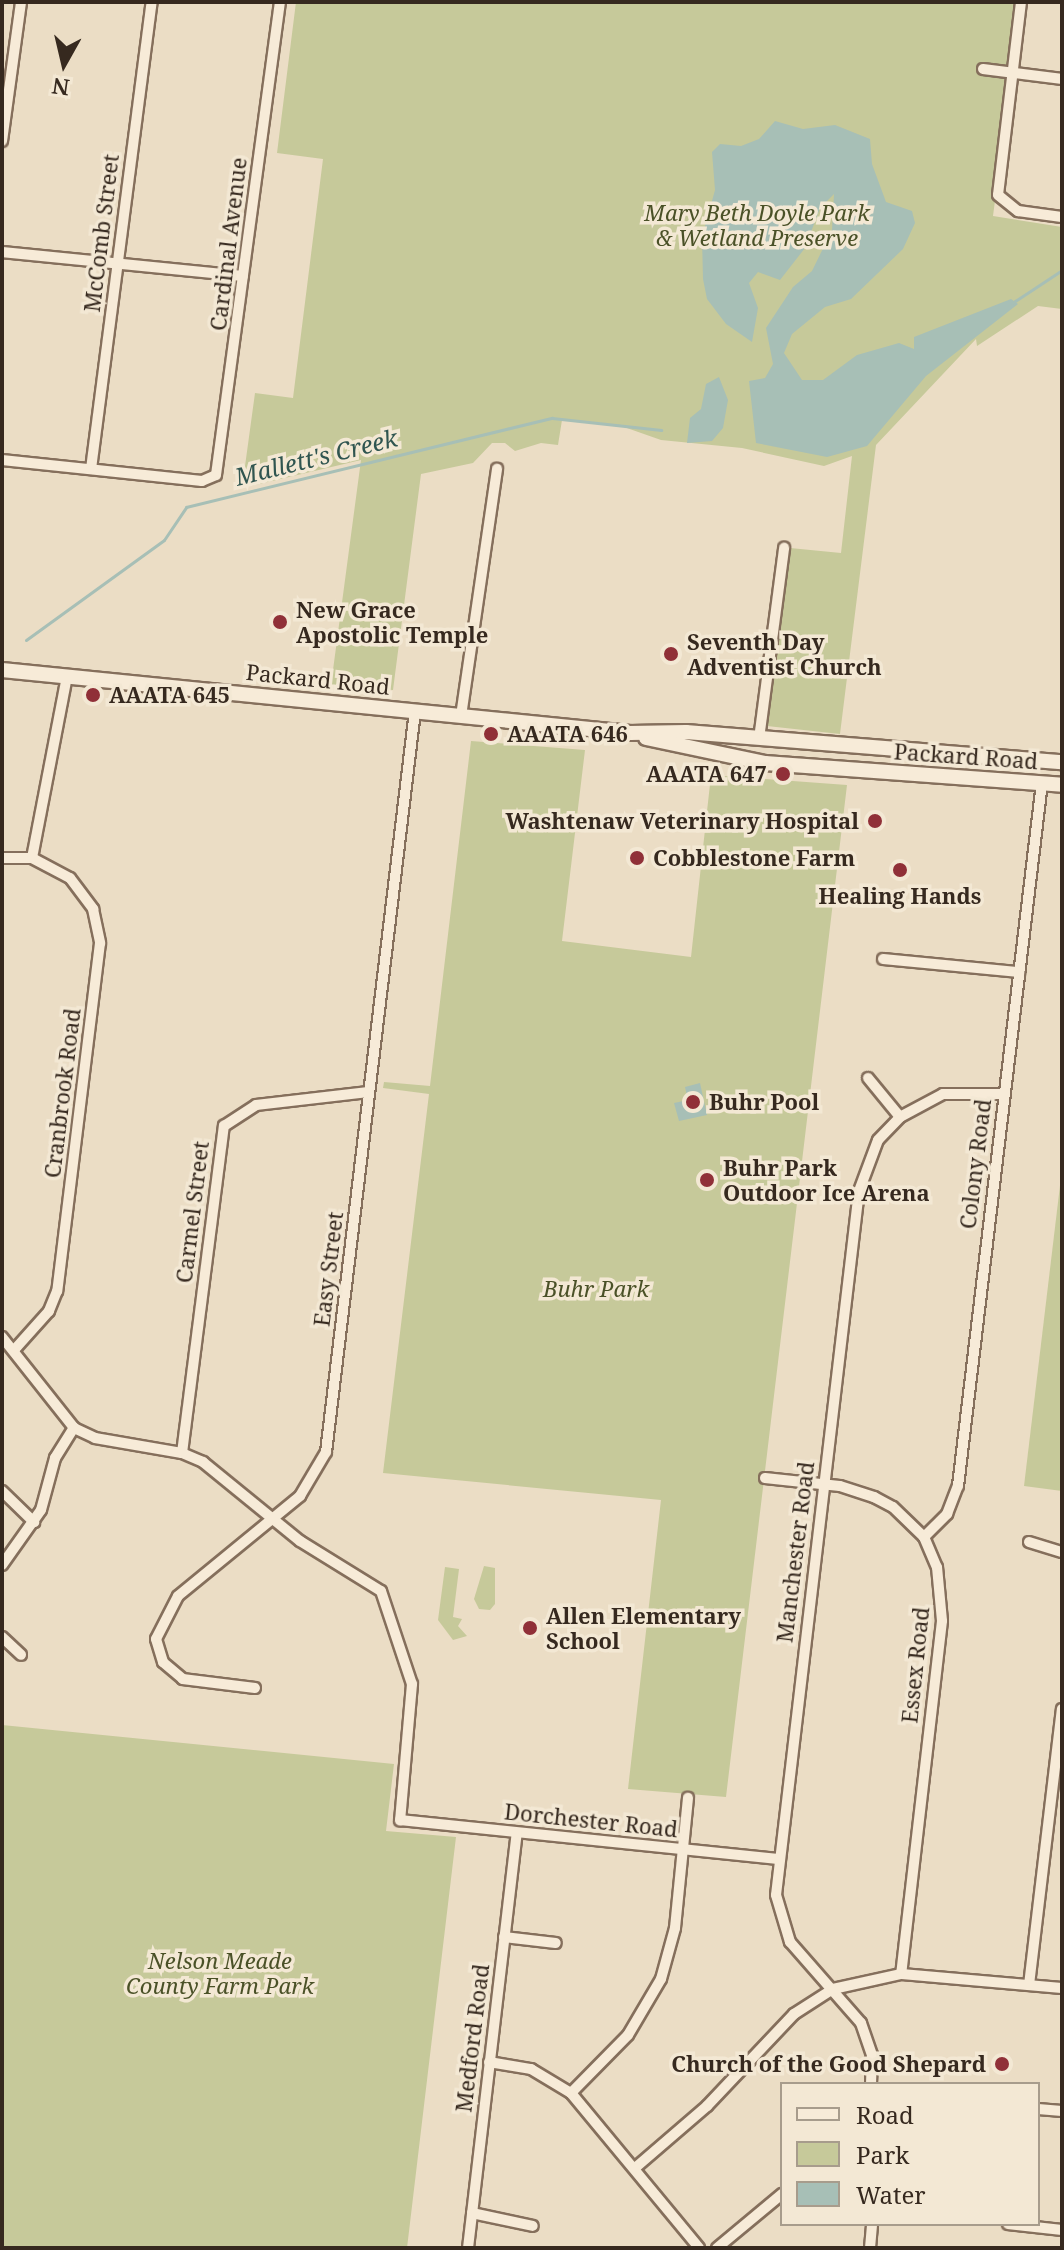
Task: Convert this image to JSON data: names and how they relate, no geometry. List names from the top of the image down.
{
  "streets": {
    "main road": ["Packard Road"],
    "street": [
      "McComb Street",
      "Cardinal Avenue",
      "Cranbrook Road",
      "Colony Road",
      "Carmel Street",
      "Easy Street",
      "Manchester Road",
      "Essex Road",
      "Dorchester Road",
      "Medford Road"
    ]
  },
  "crossings": [
    ["McComb Street", "Cardinal Avenue"],
    ["Packard Road", "Colony Road"],
    ["Packard Road", "Easy Street"],
    ["Colony Road", "Manchester Road"],
    ["Colony Road", "Essex Road"],
    ["Carmel Street", "Easy Street"],
    ["Easy Street", "Dorchester Road"],
    ["Manchester Road", "Essex Road"],
    ["Manchester Road", "Dorchester Road"],
    ["Dorchester Road", "Medford Road"]
  ],
  "water": ["Mallett's Creek"],
  "parks": ["Mary Beth Doyle Park & Wetland Preserve", "Buhr Park", "Nelson Meade County Farm Park"],
  "places": [
    "New Grace Apostolic Temple",
    "Seventh Day Adventist Church",
    "AAATA 645",
    "AAATA 646",
    "AAATA 647",
    "Washtenaw Veterinary Hospital",
    "Cobblestone Farm",
    "Healing Hands",
    "Buhr Pool",
    "Buhr Park Outdoor Ice Arena",
    "Allen Elementary School",
    "Church of the Good Shepard"
  ],
  "legend": ["Road", "Park", "Water"],
  "north": "bottom"
}
